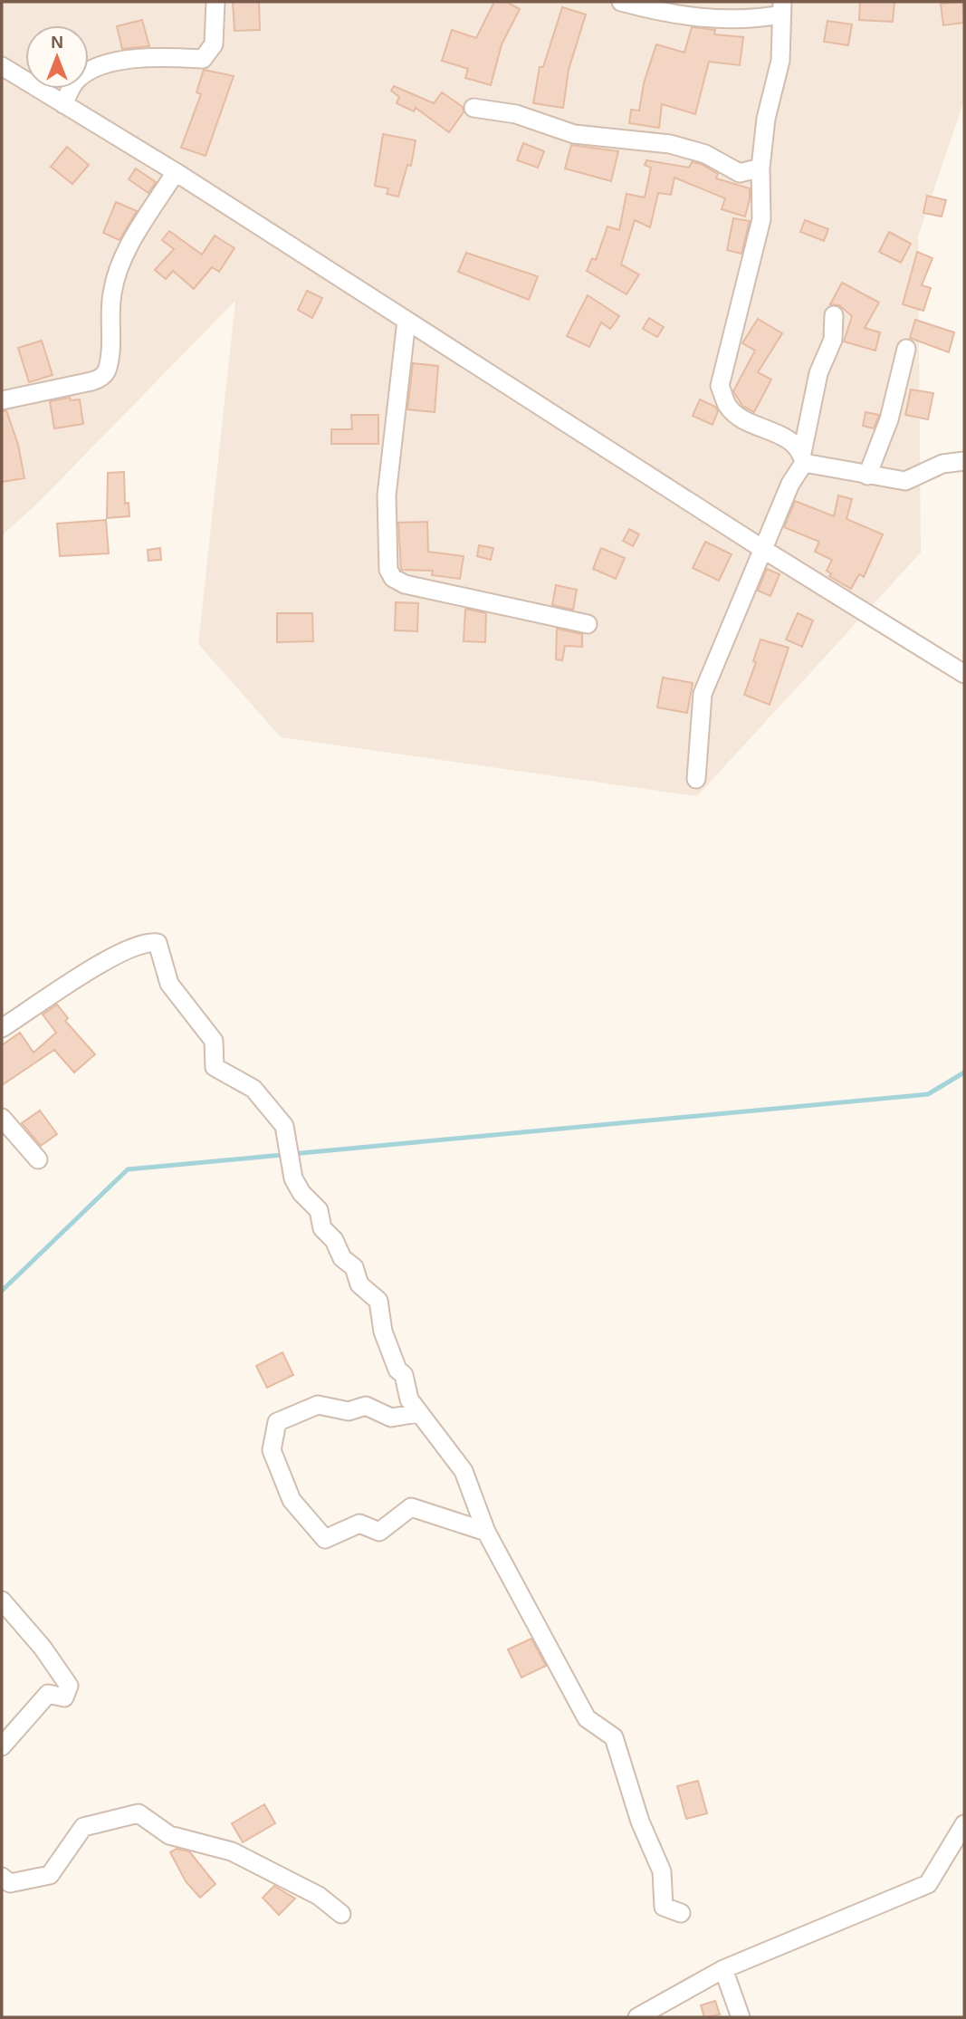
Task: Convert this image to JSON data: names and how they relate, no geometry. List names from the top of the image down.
{
  "north": "top"
}
